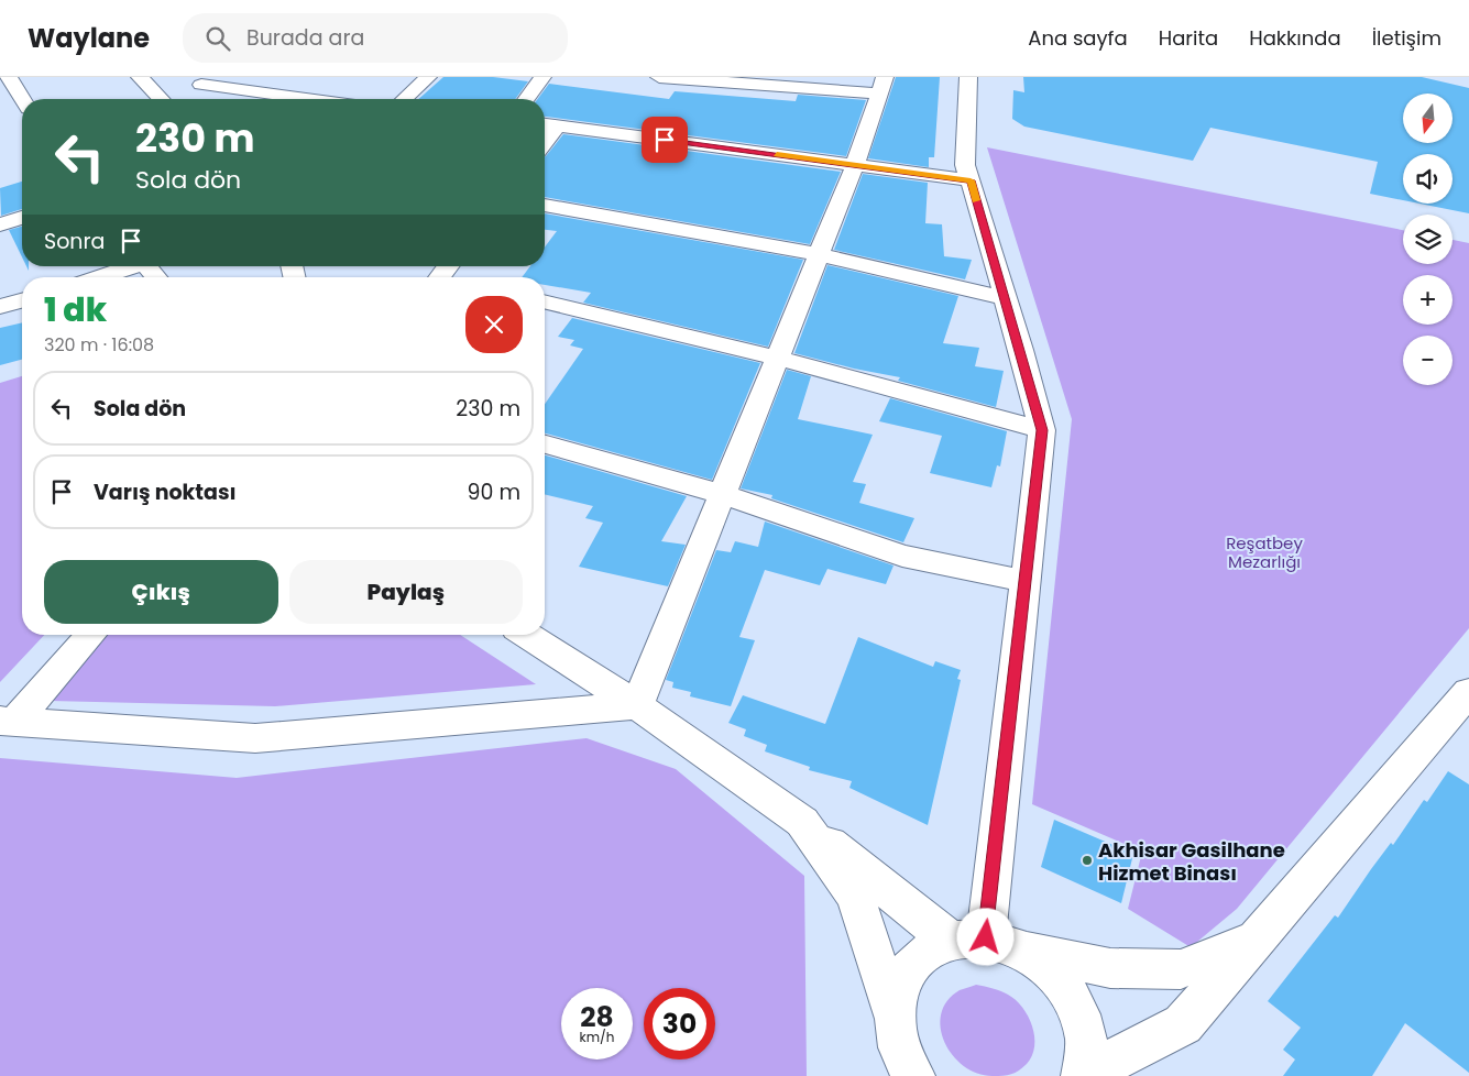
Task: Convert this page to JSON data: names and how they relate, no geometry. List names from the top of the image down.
{
  "parks": ["Reşatbey Mezarlığı"],
  "places": ["Akhisar Gasilhane Hizmet Binası"],
  "north": "bottom",
  "page": {
    "header": "Waylane",
    "search": "Burada ara",
    "nav": [
      "Ana sayfa",
      "Harita",
      "Hakkında",
      "İletişim"
    ],
    "map_buttons": ["+", "−"],
    "turn": ["230 m", "Sola dön"],
    "then": "Sonra",
    "heading": ["1 dk", "320 m · 16:08"],
    "list": [
      {
        "name": "Sola dön",
        "value": "230 m"
      },
      {
        "name": "Varış noktası",
        "value": "90 m"
      }
    ],
    "buttons": ["Çıkış", "Paylaş"],
    "speed": "28 km/h",
    "limit": "30"
  }
}
